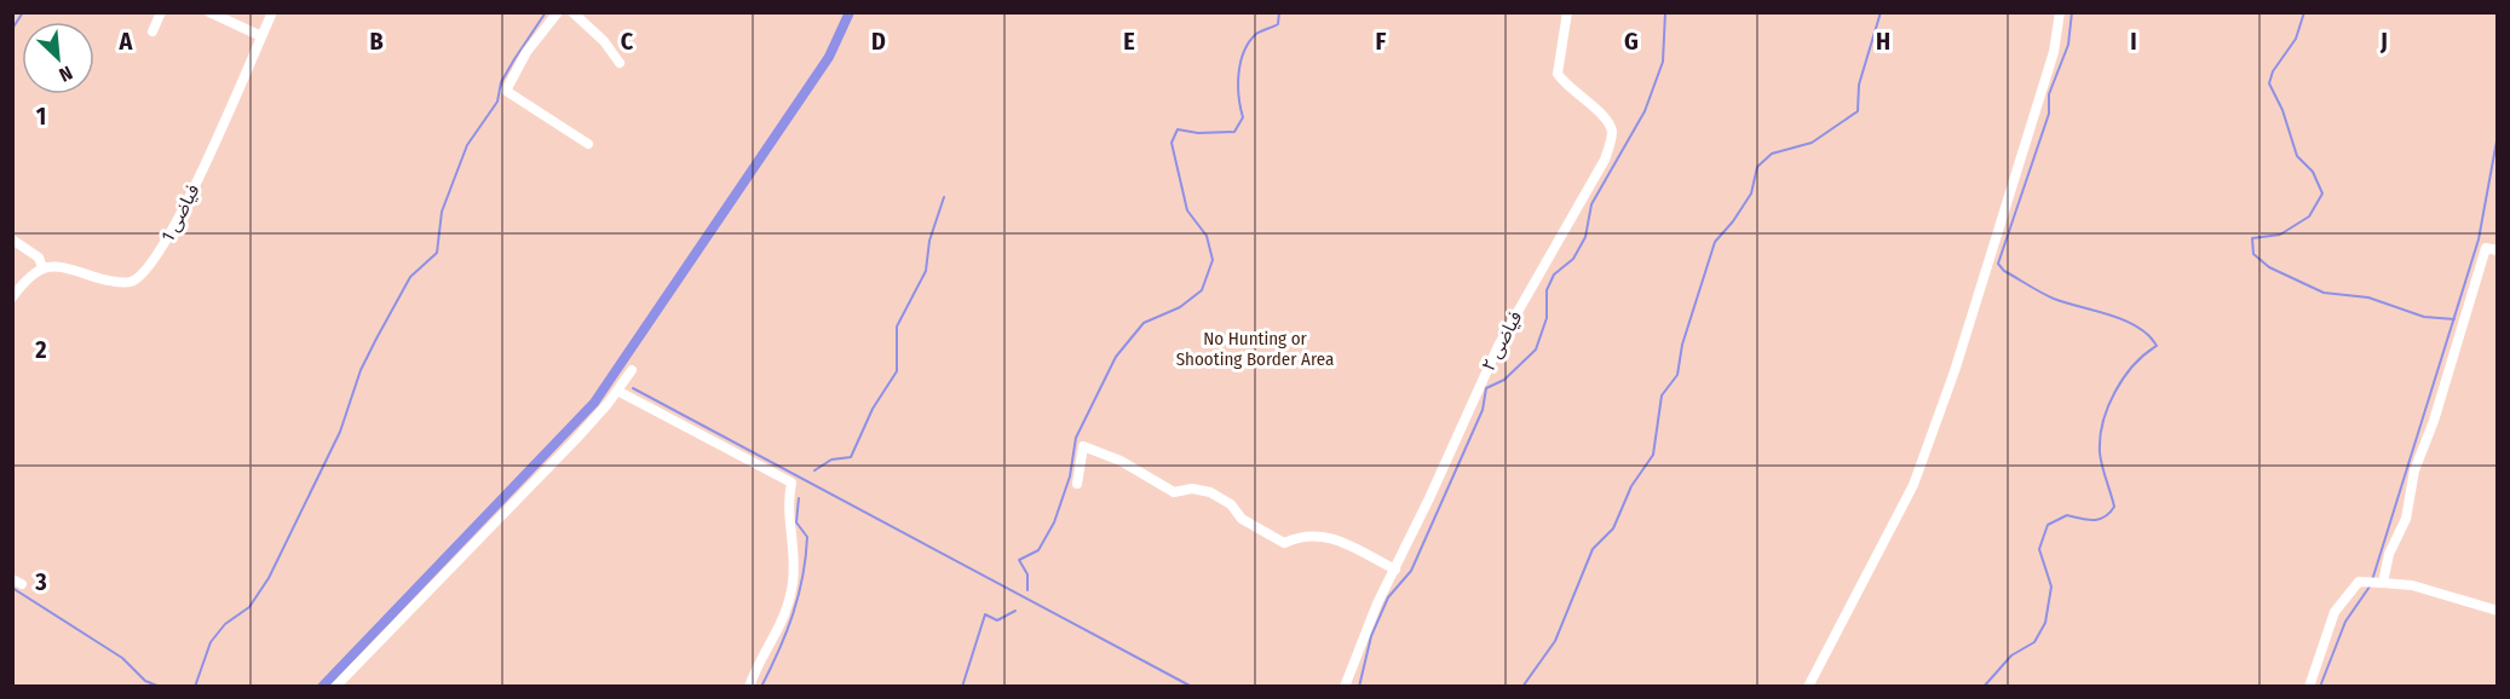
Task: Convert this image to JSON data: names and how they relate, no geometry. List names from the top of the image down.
{
  "streets": {
    "street": ["فیاضی 1", "فیاضی ۲"]
  },
  "parks": ["No Hunting or Shooting Border Area"],
  "north": "bottom right",
  "grid": {
    "columns": [
      "A",
      "B",
      "C",
      "D",
      "E",
      "F",
      "G",
      "H",
      "I",
      "J"
    ],
    "rows": ["1", "2", "3"]
  }
}
